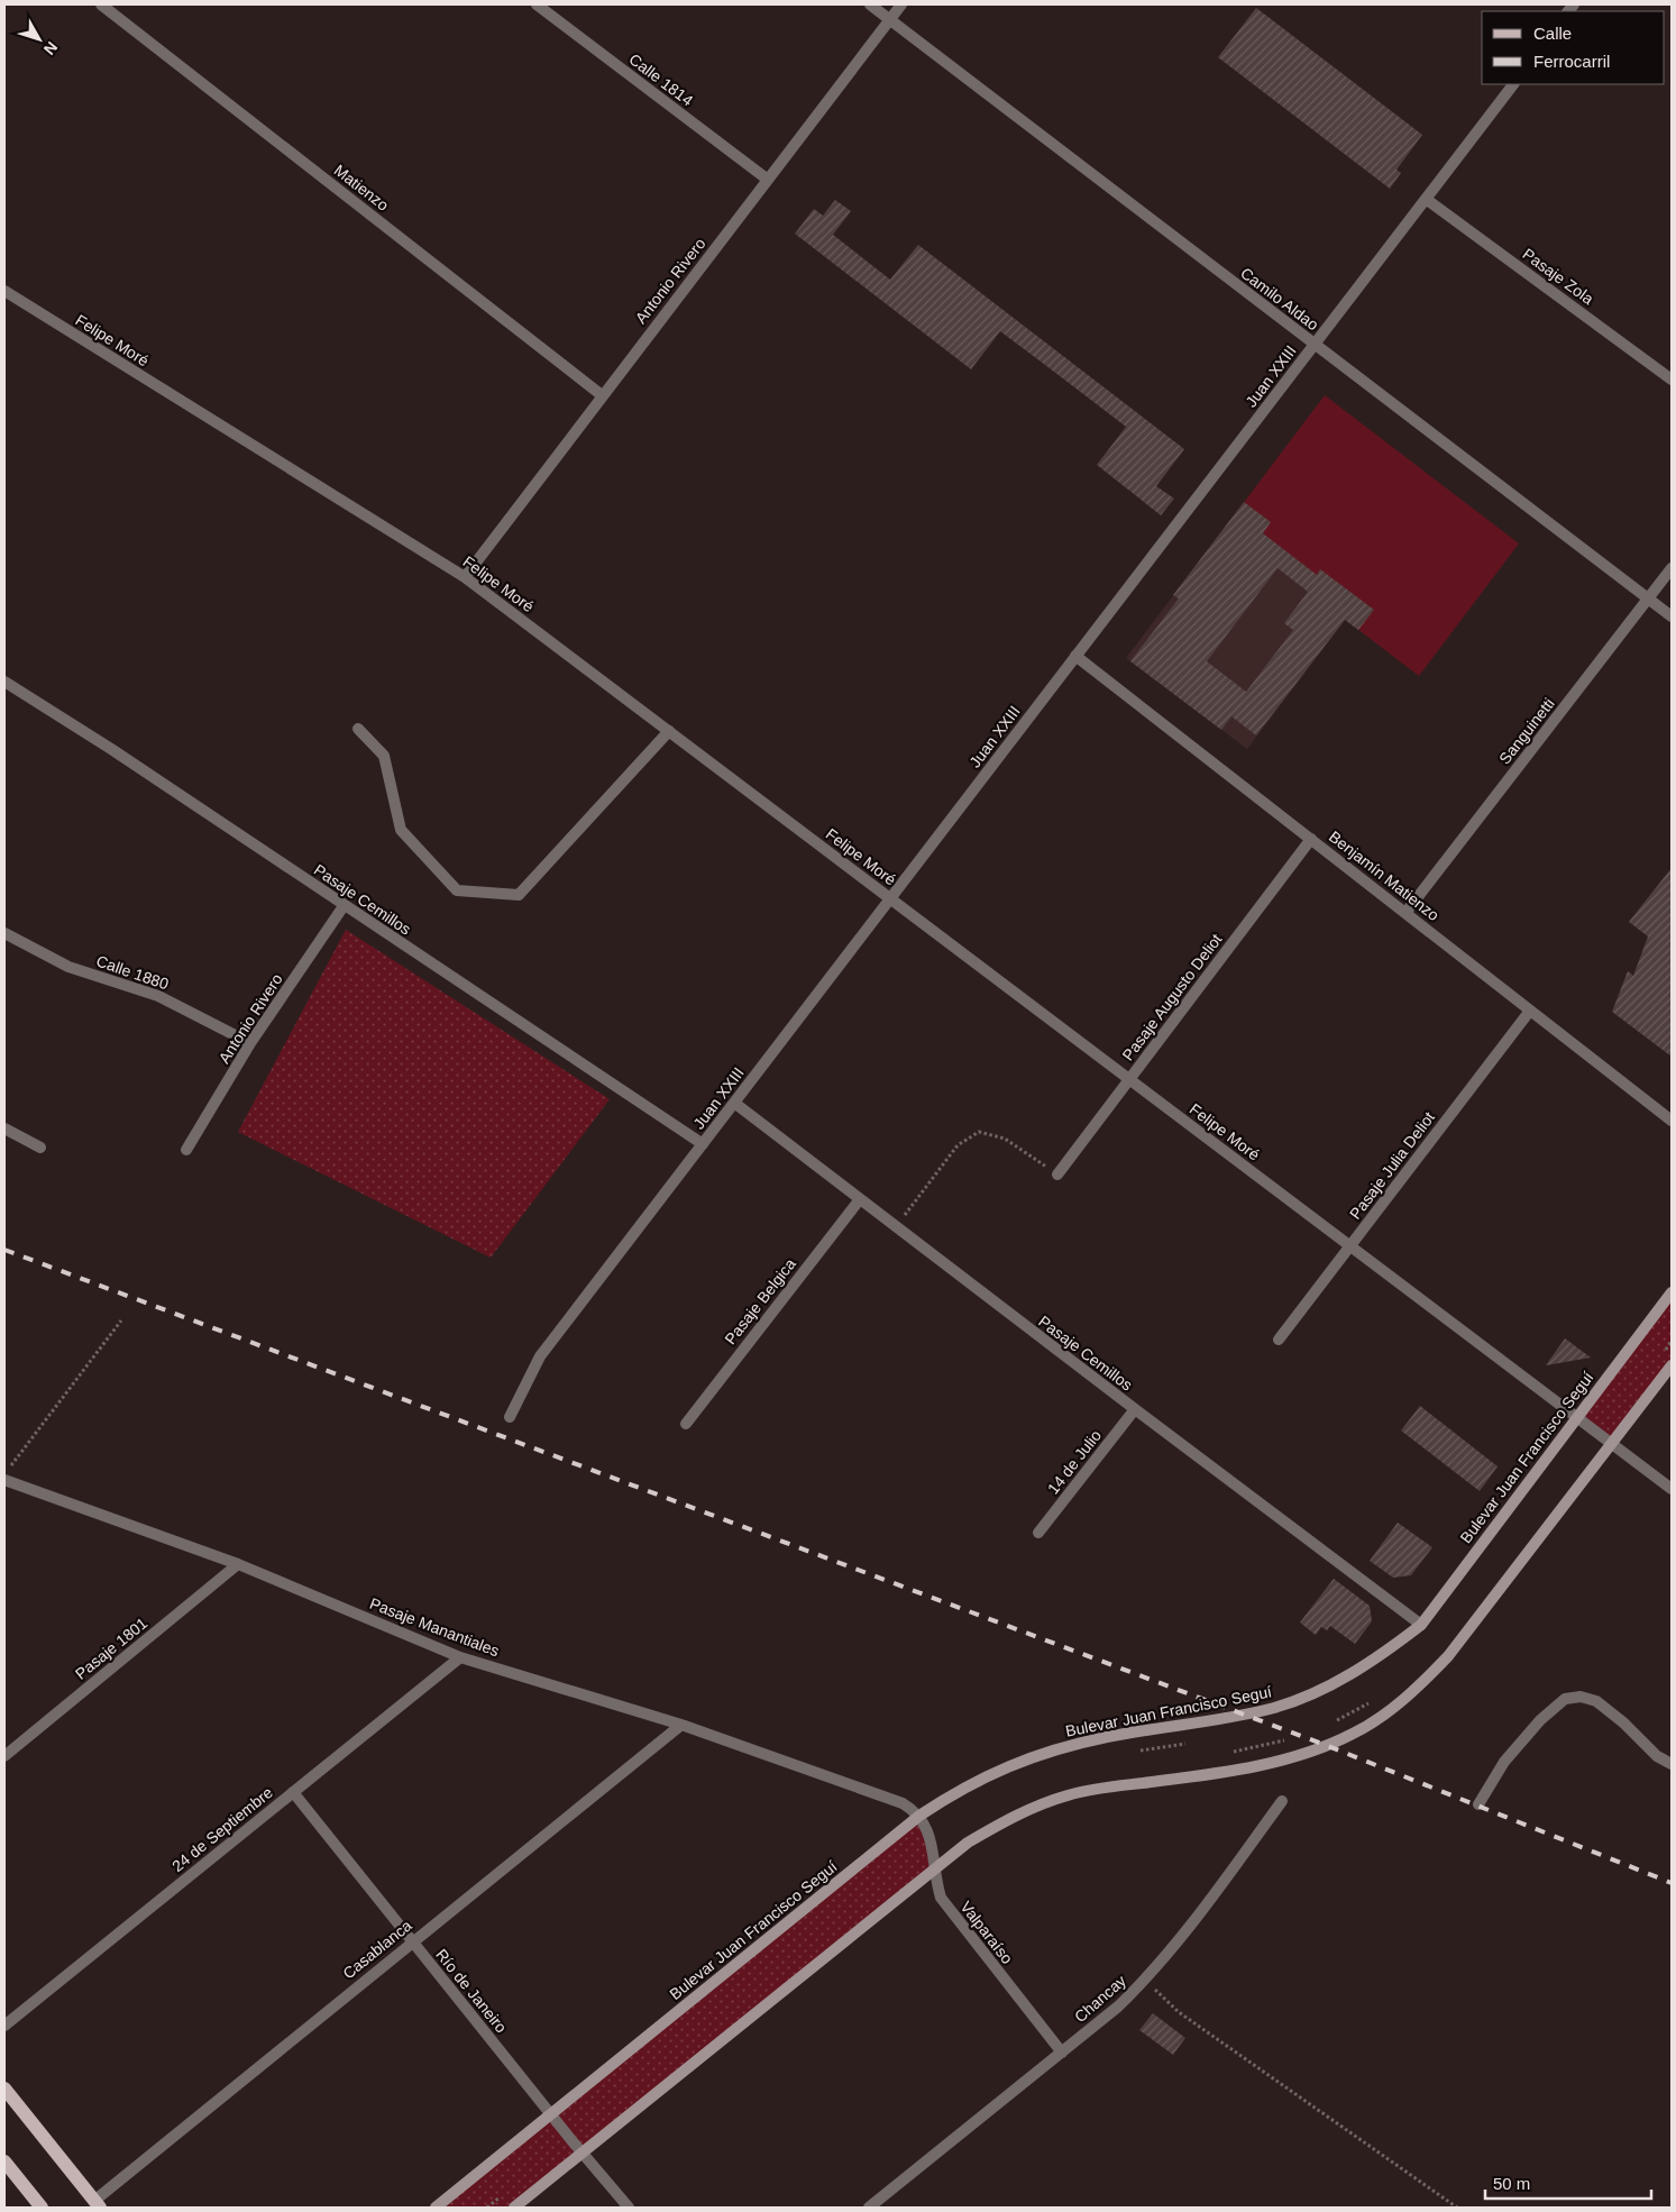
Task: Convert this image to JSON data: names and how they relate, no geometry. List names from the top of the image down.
{
  "streets": {
    "main road": ["Bulevar Juan Francisco Seguí"],
    "street": [
      "Calle 1814",
      "Matienzo",
      "Pasaje Zola",
      "Antonio Rivero",
      "Camilo Aldao",
      "Felipe Moré",
      "Juan XXIII",
      "Sanguinetti",
      "Benjamín Matienzo",
      "Pasaje Cemillos",
      "Calle 1880",
      "Pasaje Augusto Deliot",
      "Pasaje Julia Deliot",
      "Pasaje Belgica",
      "14 de Julio",
      "Pasaje Manantiales",
      "Pasaje 1801",
      "24 de Septiembre",
      "Valparaíso",
      "Casablanca",
      "Río de Janeiro",
      "Chancay"
    ]
  },
  "crossings": [
    ["Calle 1814", "Antonio Rivero"],
    ["Matienzo", "Antonio Rivero"],
    ["Pasaje Zola", "Juan XXIII"],
    ["Antonio Rivero", "Camilo Aldao"],
    ["Antonio Rivero", "Felipe Moré"],
    ["Antonio Rivero", "Pasaje Cemillos"],
    ["Antonio Rivero", "Calle 1880"],
    ["Camilo Aldao", "Juan XXIII"],
    ["Camilo Aldao", "Sanguinetti"],
    ["Felipe Moré", "Juan XXIII"],
    ["Felipe Moré", "Pasaje Augusto Deliot"],
    ["Felipe Moré", "Pasaje Julia Deliot"],
    ["Felipe Moré", "Bulevar Juan Francisco Seguí"],
    ["Juan XXIII", "Benjamín Matienzo"],
    ["Juan XXIII", "Pasaje Cemillos"],
    ["Sanguinetti", "Benjamín Matienzo"],
    ["Benjamín Matienzo", "Pasaje Augusto Deliot"],
    ["Benjamín Matienzo", "Pasaje Julia Deliot"],
    ["Pasaje Cemillos", "Pasaje Belgica"],
    ["Pasaje Cemillos", "Bulevar Juan Francisco Seguí"],
    ["Pasaje Cemillos", "14 de Julio"],
    ["Bulevar Juan Francisco Seguí", "Pasaje Manantiales"],
    ["Bulevar Juan Francisco Seguí", "Valparaíso"],
    ["Bulevar Juan Francisco Seguí", "Río de Janeiro"],
    ["Pasaje Manantiales", "Pasaje 1801"],
    ["Pasaje Manantiales", "24 de Septiembre"],
    ["Pasaje Manantiales", "Valparaíso"],
    ["Pasaje Manantiales", "Casablanca"],
    ["24 de Septiembre", "Río de Janeiro"],
    ["Valparaíso", "Chancay"],
    ["Casablanca", "Río de Janeiro"]
  ],
  "legend": ["Calle", "Ferrocarril"],
  "scale_bar": "50 m",
  "north": "bottom right"
}
